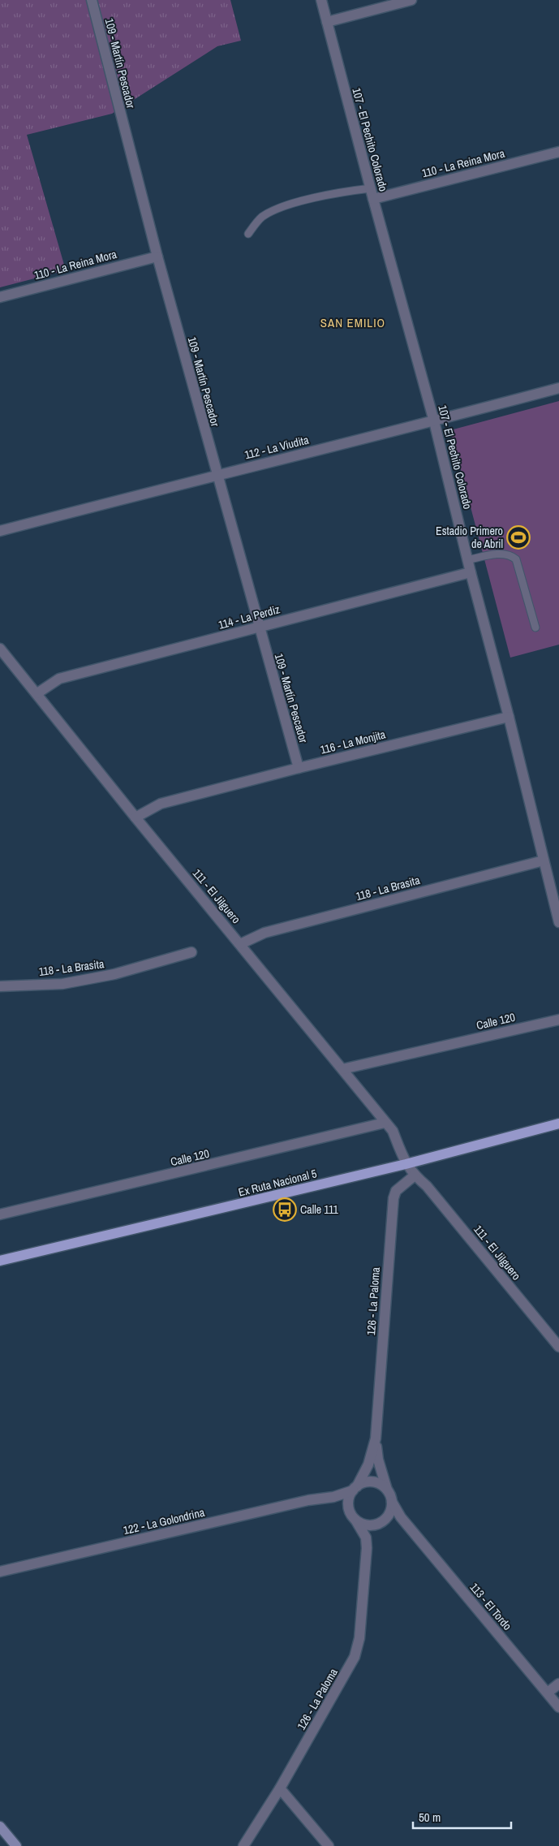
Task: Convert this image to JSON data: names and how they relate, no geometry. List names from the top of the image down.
{
  "streets": {
    "main road": ["Ex Ruta Nacional 5"],
    "street": [
      "109 - Martín Pescador",
      "107 - El Pechito Colorado",
      "110 - La Reina Mora",
      "112 - La Viudita",
      "114 - La Perdiz",
      "116 - La Monjita",
      "118 - La Brasita",
      "111 - El Jilguero",
      "Calle 120",
      "126 - La Paloma",
      "122 - La Golondrina",
      "113 - El Tordo"
    ]
  },
  "crossings": [
    ["109 - Martín Pescador", "110 - La Reina Mora"],
    ["109 - Martín Pescador", "112 - La Viudita"],
    ["109 - Martín Pescador", "114 - La Perdiz"],
    ["109 - Martín Pescador", "116 - La Monjita"],
    ["107 - El Pechito Colorado", "110 - La Reina Mora"],
    ["107 - El Pechito Colorado", "112 - La Viudita"],
    ["107 - El Pechito Colorado", "114 - La Perdiz"],
    ["107 - El Pechito Colorado", "116 - La Monjita"],
    ["107 - El Pechito Colorado", "118 - La Brasita"],
    ["114 - La Perdiz", "111 - El Jilguero"],
    ["116 - La Monjita", "111 - El Jilguero"],
    ["118 - La Brasita", "111 - El Jilguero"],
    ["111 - El Jilguero", "Calle 120"],
    ["111 - El Jilguero", "Ex Ruta Nacional 5"],
    ["111 - El Jilguero", "126 - La Paloma"],
    ["126 - La Paloma", "122 - La Golondrina"],
    ["126 - La Paloma", "113 - El Tordo"],
    ["122 - La Golondrina", "113 - El Tordo"]
  ],
  "districts": ["SAN EMILIO"],
  "places": {
    "sports": ["Estadio Primero de Abril"],
    "bus stop": ["Calle 111"]
  },
  "scale_bar": "50 m"
}
